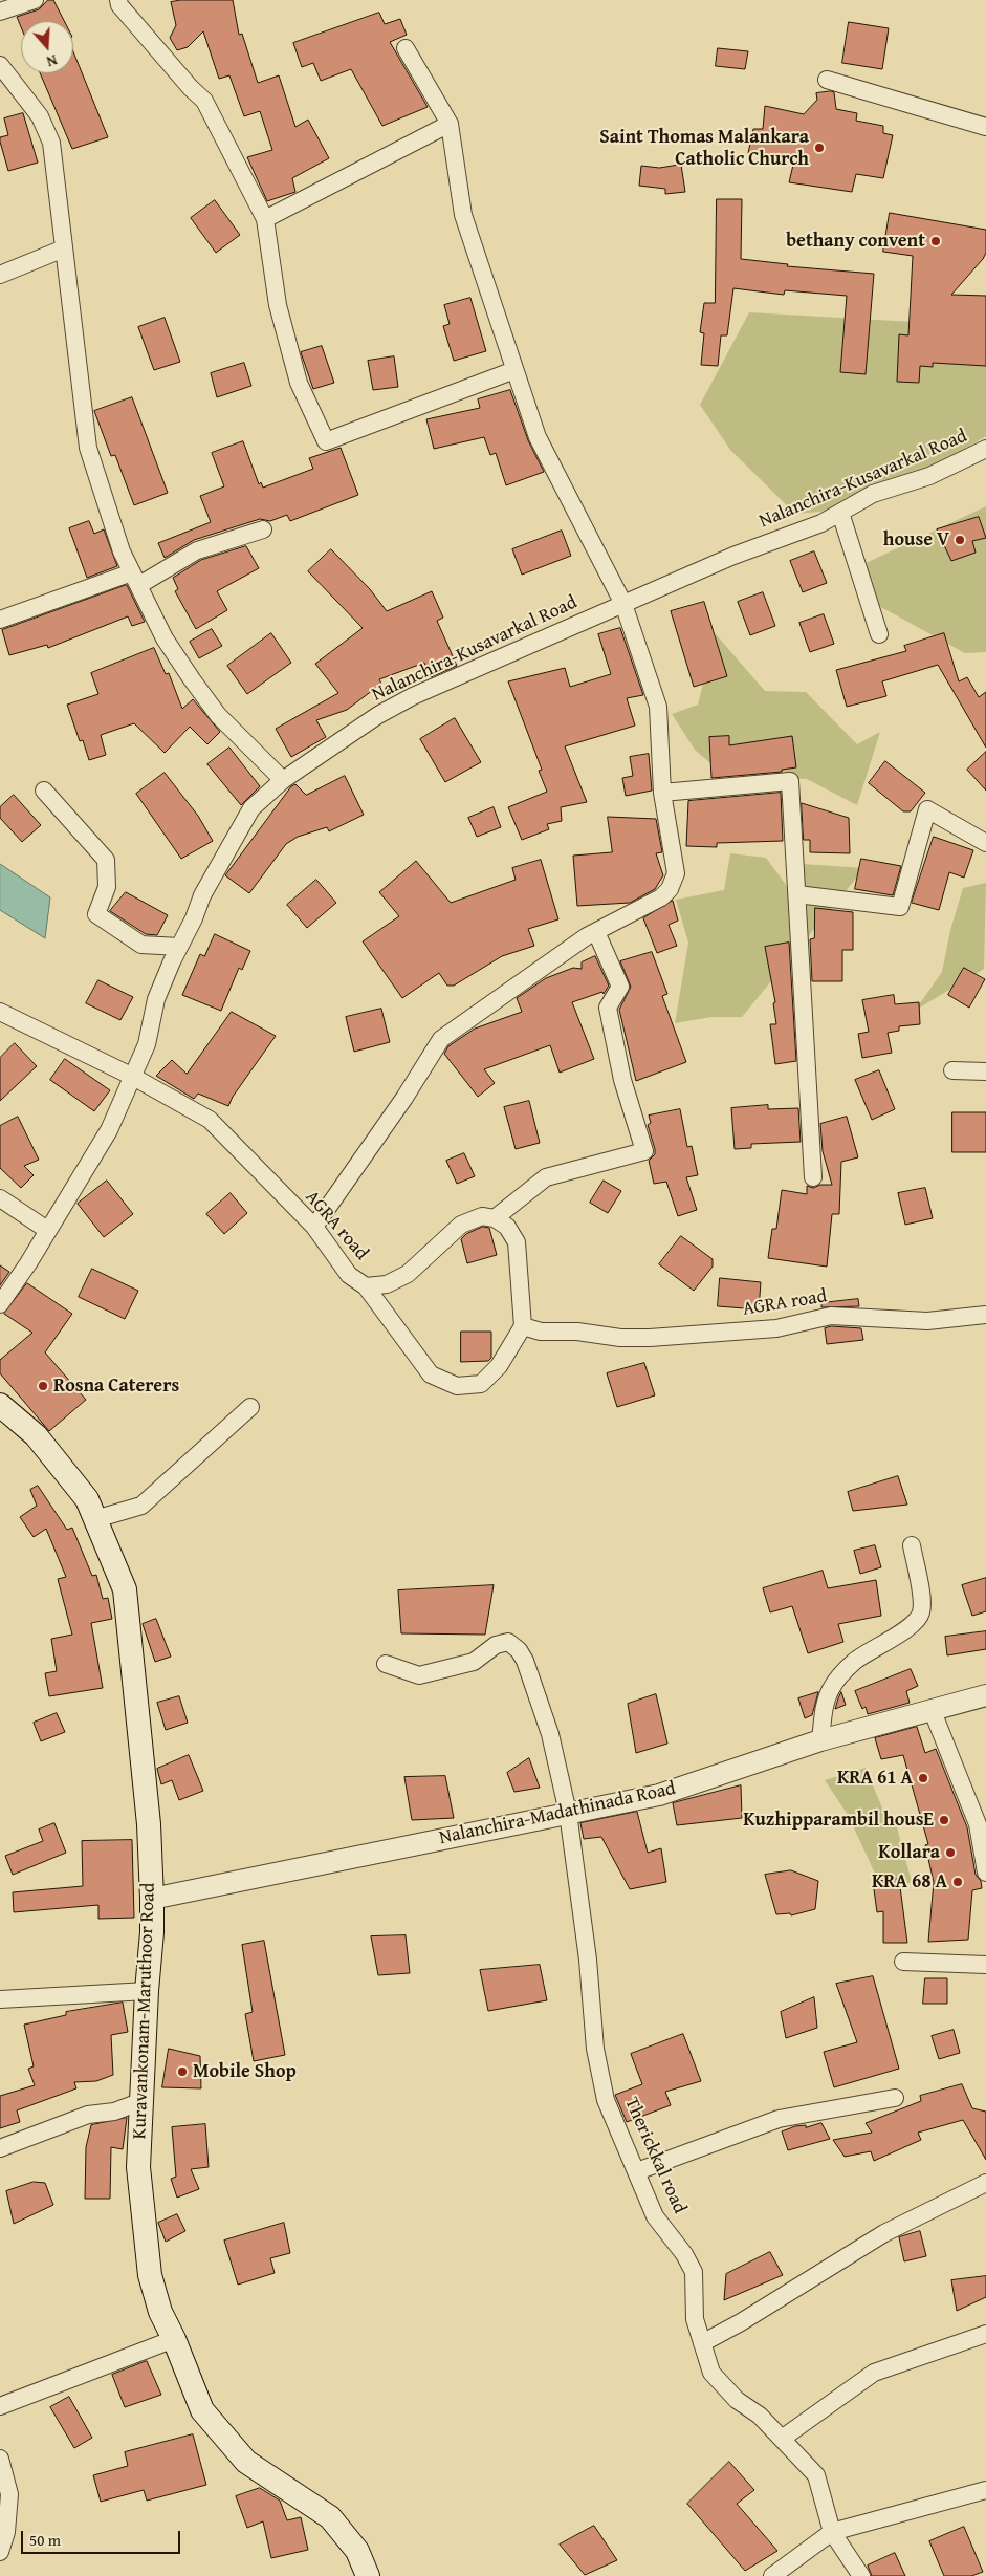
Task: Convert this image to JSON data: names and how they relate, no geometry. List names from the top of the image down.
{
  "streets": {
    "main road": ["Kuravankonam-Maruthoor Road"],
    "street": [
      "Nalanchira-Kusavarkal Road",
      "AGRA road",
      "Nalanchira-Madathinada Road",
      "Therickkal road"
    ]
  },
  "crossings": [
    ["Nalanchira-Kusavarkal Road", "AGRA road"],
    ["Nalanchira-Madathinada Road", "Kuravankonam-Maruthoor Road"],
    ["Nalanchira-Madathinada Road", "Therickkal road"]
  ],
  "places": [
    "Saint Thomas Malankara Catholic Church",
    "bethany convent",
    "house V",
    "Rosna Caterers",
    "KRA 61 A",
    "Kuzhipparambil housE",
    "Kollara",
    "KRA 68 A",
    "Mobile Shop"
  ],
  "scale_bar": "50 m",
  "north": "bottom"
}
